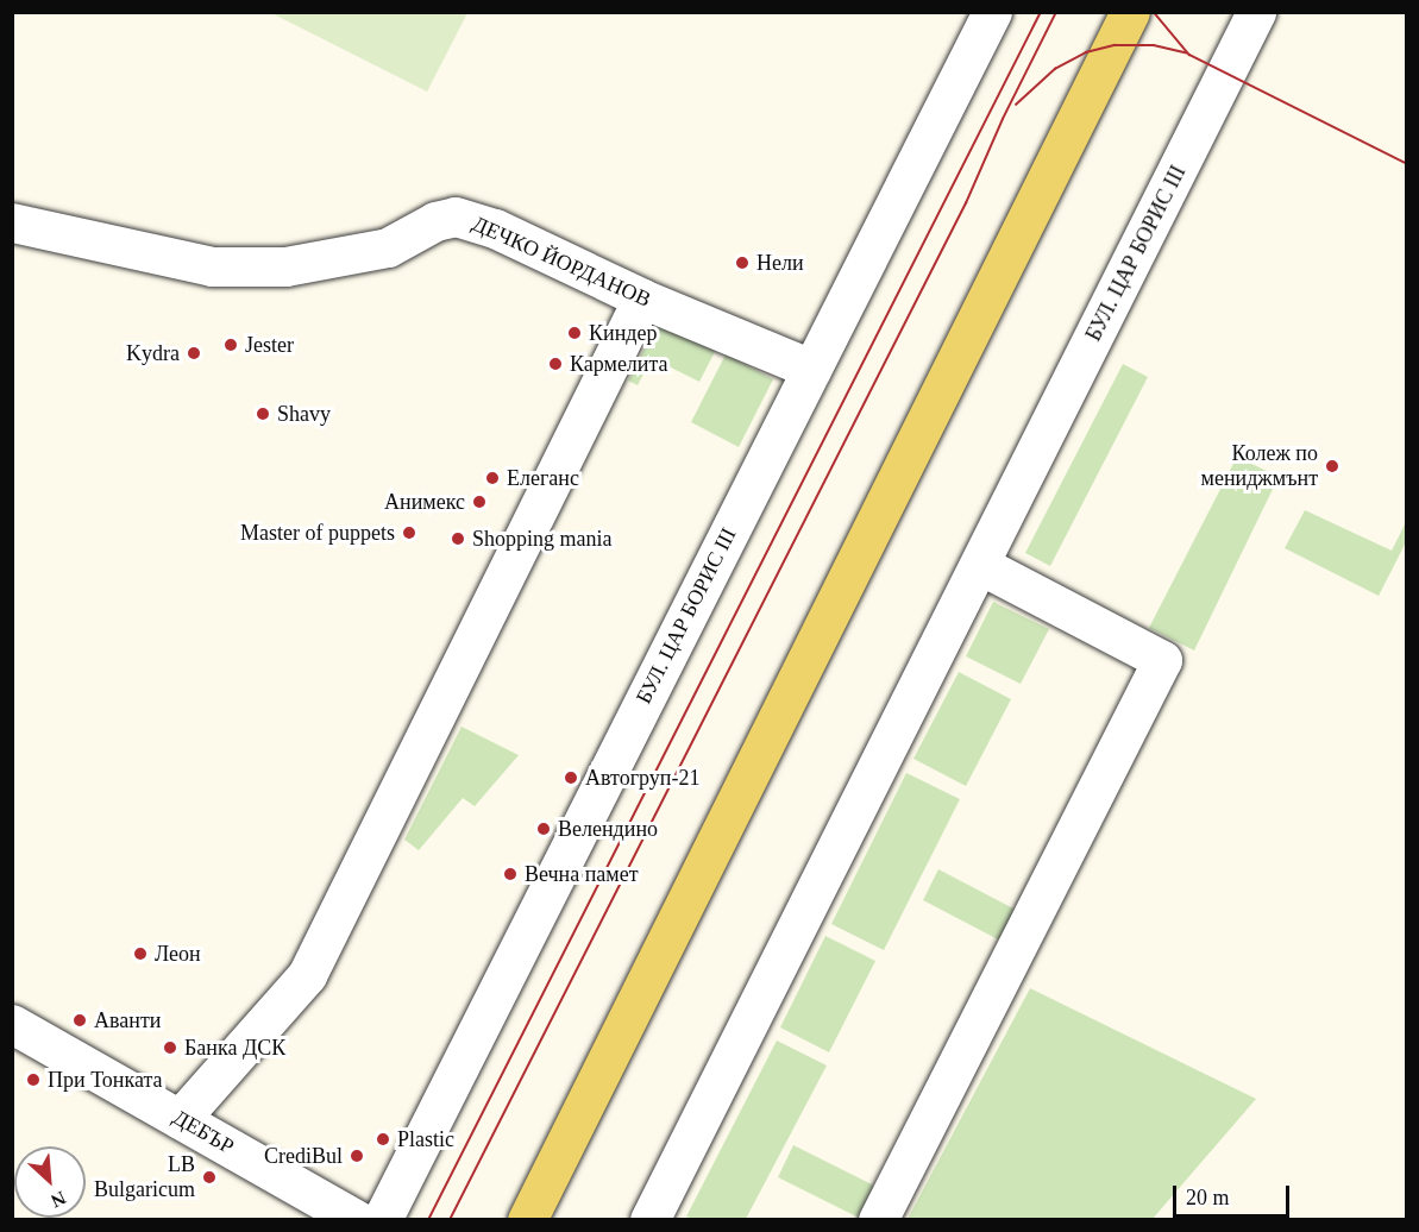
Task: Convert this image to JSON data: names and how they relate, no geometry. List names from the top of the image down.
{
  "streets": {
    "street": ["БУЛ. ЦАР БОРИС III", "ДЕЧКО ЙОРДАНОВ", "ДЕБЪР"]
  },
  "crossings": [
    ["БУЛ. ЦАР БОРИС III", "ДЕЧКО ЙОРДАНОВ"]
  ],
  "places": [
    "Нели",
    "Киндер",
    "Jester",
    "Kydra",
    "Кармелита",
    "Shavy",
    "Колеж по мениджмънт",
    "Елеганс",
    "Анимекс",
    "Master of puppets",
    "Shopping mania",
    "Автогруп-21",
    "Велендино",
    "Вечна памет",
    "Леон",
    "Аванти",
    "Банка ДСК",
    "При Тонката",
    "Plastic",
    "CrediBul",
    "LB Bulgaricum"
  ],
  "scale_bar": "20 m",
  "north": "bottom right"
}
